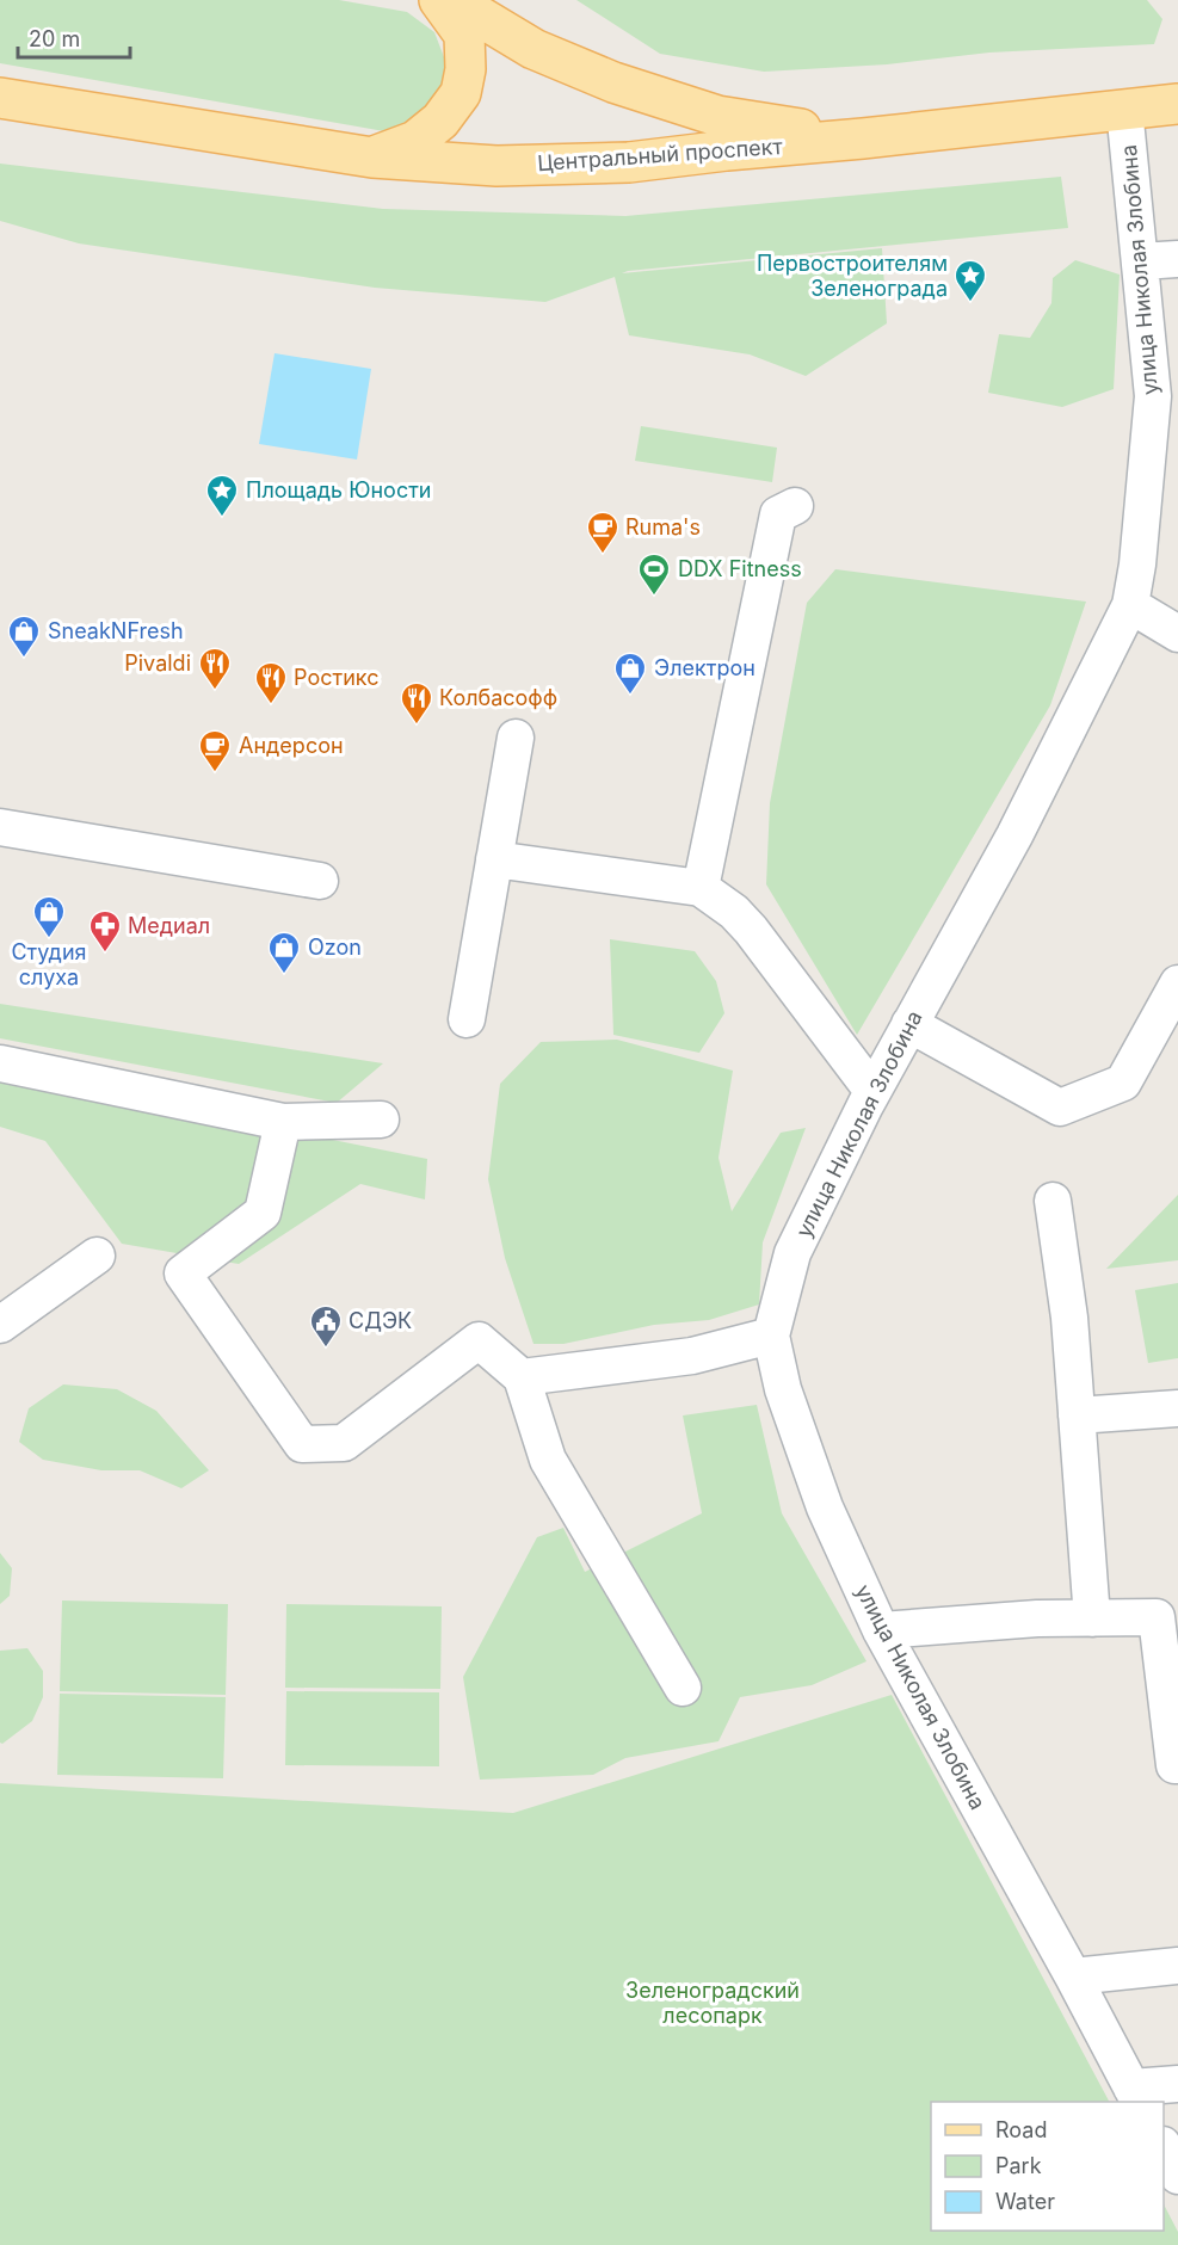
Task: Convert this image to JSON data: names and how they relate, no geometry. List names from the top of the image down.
{
  "streets": {
    "main road": ["Центральный проспект"],
    "street": ["улица Николая Злобина"]
  },
  "parks": ["Зеленоградский лесопарк"],
  "places": {
    "place": ["Первостроителям Зеленограда", "Площадь Юности"],
    "cafe": ["Ruma's", "Андерсон"],
    "sports": ["DDX Fitness"],
    "shop": [
      "SneakNFresh",
      "Электрон",
      "Студия слуха",
      "Ozon"
    ],
    "restaurant": ["Pivaldi", "Ростикс", "Колбасофф"],
    "pharmacy": ["Медиал"],
    "public building": ["СДЭК"]
  },
  "legend": ["Road", "Park", "Water"],
  "scale_bar": "20 m"
}
